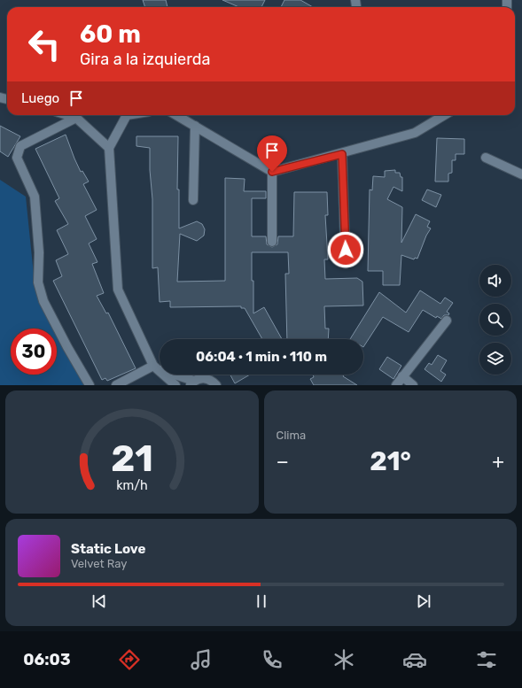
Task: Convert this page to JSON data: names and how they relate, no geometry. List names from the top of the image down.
{
  "page": {
    "turn": ["60 m", "Gira a la izquierda"],
    "then": "Luego",
    "limit": "30",
    "trip": "06:04 · 1 min · 110 m",
    "tile": "Clima",
    "heat": ["−", "21°", "+"],
    "song": ["Static Love", "Velvet Ray"],
    "tabs": "06:03",
    "gauge": ["21", "km/h"]
  }
}
